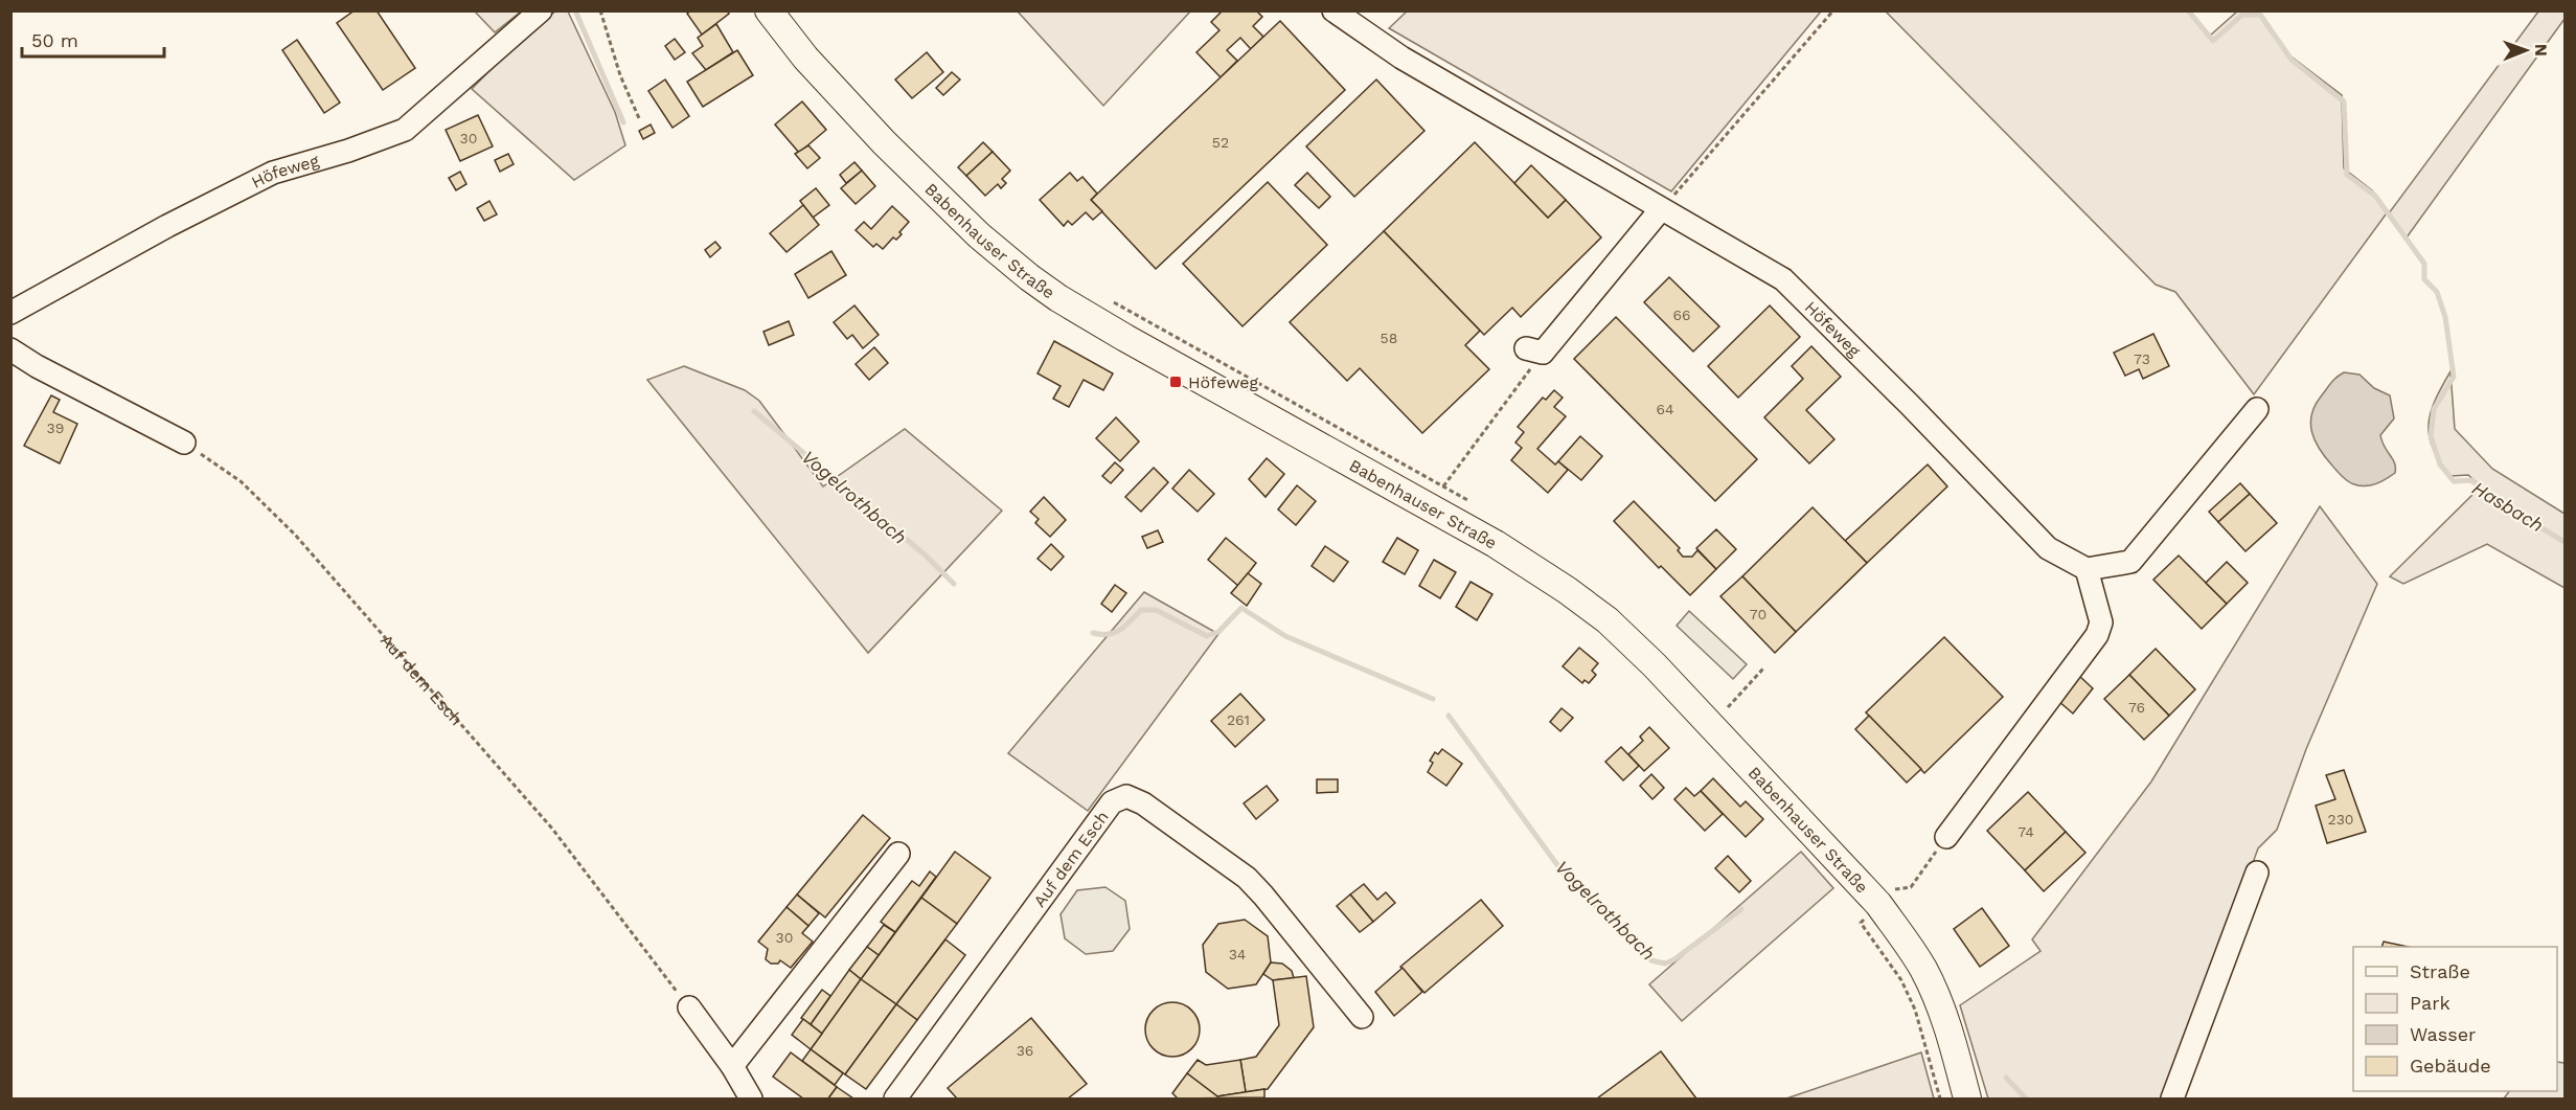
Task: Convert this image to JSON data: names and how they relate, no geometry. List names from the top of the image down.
{
  "streets": {
    "main road": ["Babenhauser Straße"],
    "street": ["Höfeweg", "Auf dem Esch"]
  },
  "water": ["Vogelrothbach", "Hasbach"],
  "places": {
    "transit": ["Höfeweg"]
  },
  "house_numbers": [
    "30",
    "52",
    "66",
    "58",
    "73",
    "64",
    "39",
    "70",
    "76",
    "261",
    "230",
    "74",
    "30",
    "34",
    "36"
  ],
  "legend": [
    "Straße",
    "Park",
    "Wasser",
    "Gebäude"
  ],
  "scale_bar": "50 m",
  "north": "right"
}
